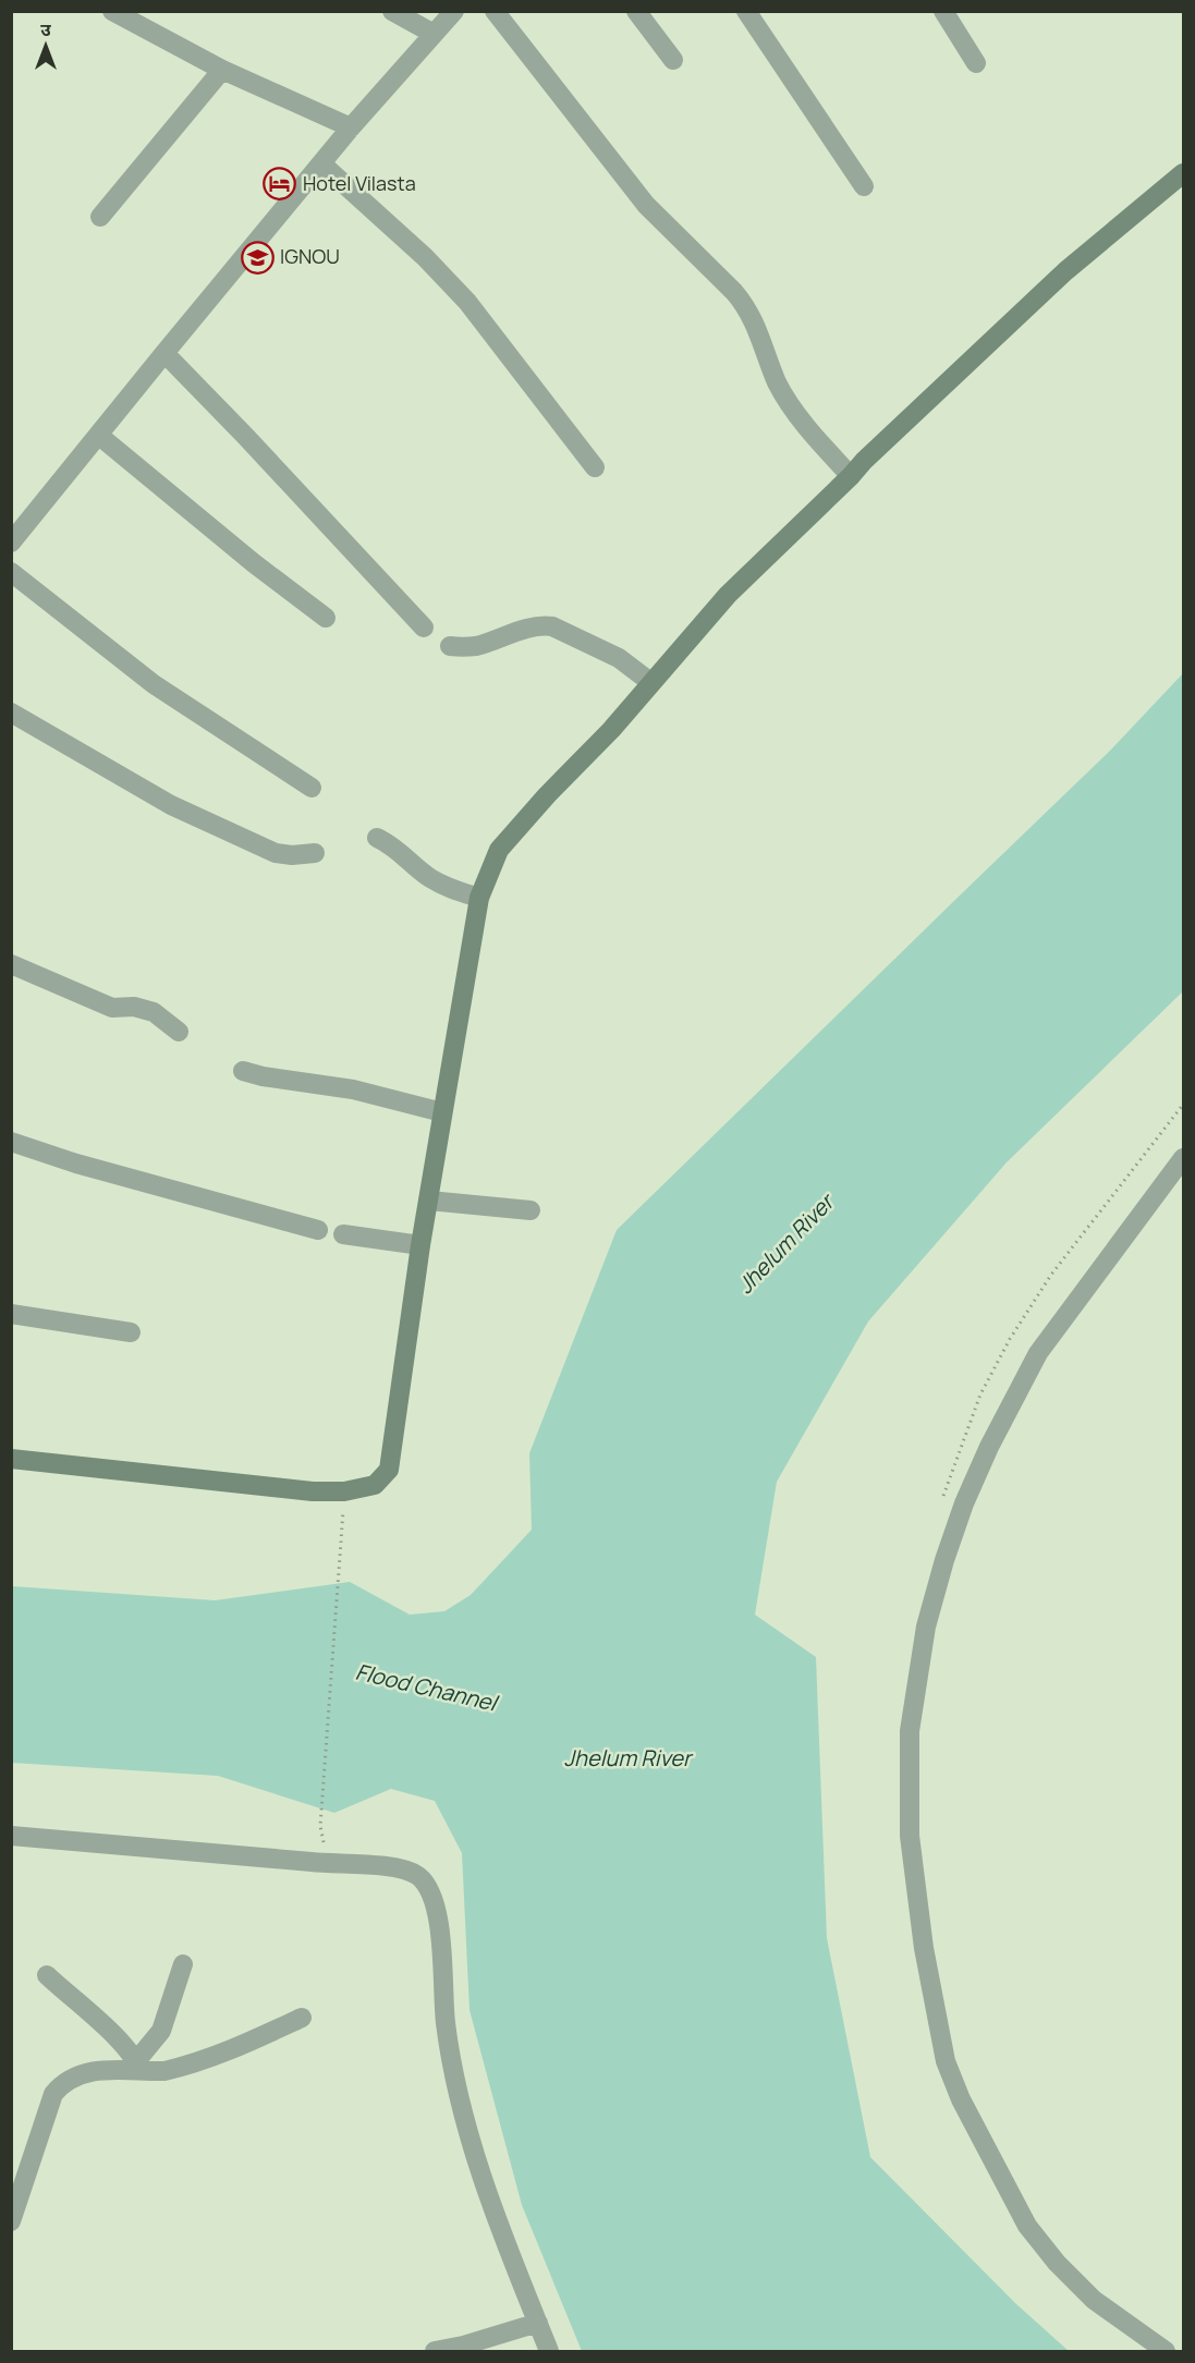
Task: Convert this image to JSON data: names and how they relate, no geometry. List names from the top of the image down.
{
  "water": ["Jhelum River", "Flood Channel"],
  "places": {
    "hotel": ["Hotel Vilasta"],
    "school or university": ["IGNOU"]
  },
  "north": "top"
}
